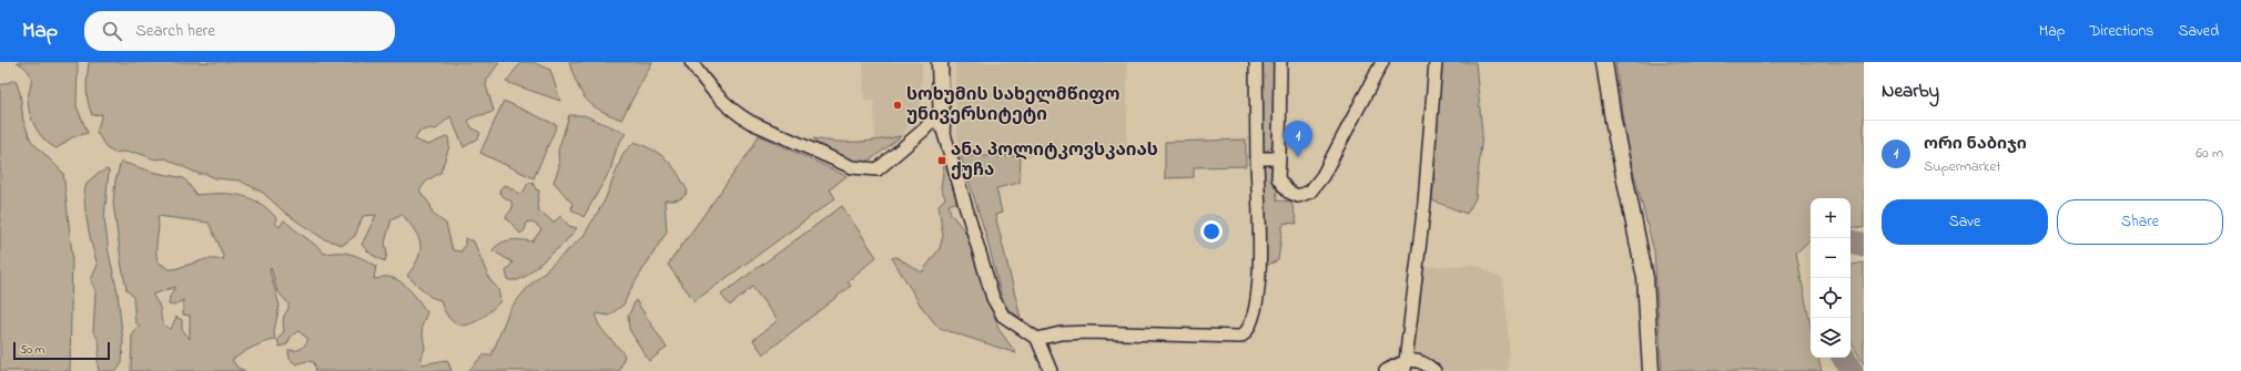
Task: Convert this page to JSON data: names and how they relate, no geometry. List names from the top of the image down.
{
  "places": {
    "other": ["სოხუმის სახელმწიფო უნივერსიტეტი"],
    "transit": ["ანა პოლიტკოვსკაიას ქუჩა"]
  },
  "scale_bar": "50 m",
  "page": {
    "header": "Map",
    "search": "Search here",
    "nav": ["Map", "Directions", "Saved"],
    "heading": "Nearby",
    "list": [
      {
        "mark": "1",
        "name": "ორი ნაბიჯი",
        "note": "Supermarket",
        "value": "60 m"
      }
    ],
    "pins": "1",
    "buttons": ["Save", "Share"],
    "map_buttons": ["+", "−"],
    "scale": "50 m"
  }
}
